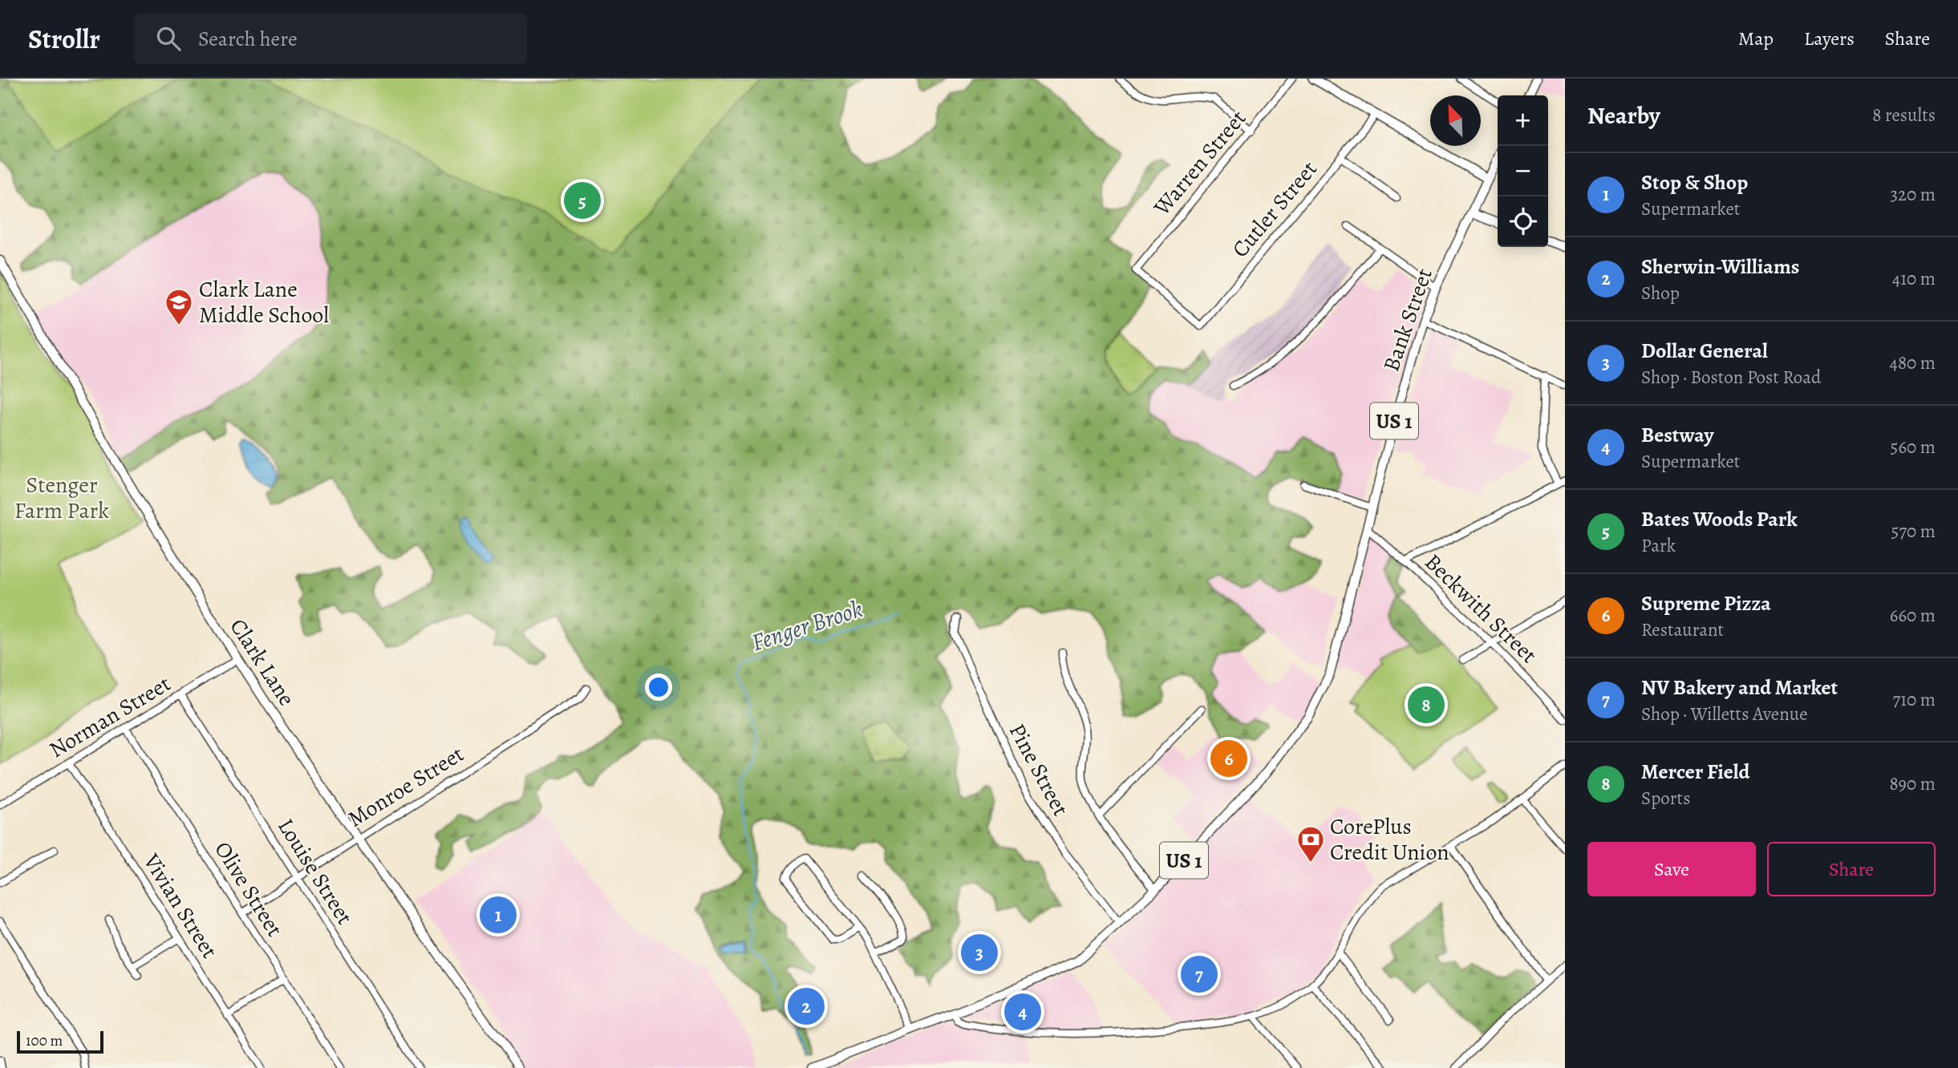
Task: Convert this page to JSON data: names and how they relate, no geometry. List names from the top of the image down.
{
  "streets": {
    "main road": ["Bank Street", "US 1", "Clark Lane"],
    "street": [
      "Warren Street",
      "Cutler Street",
      "Beckwith Street",
      "Norman Street",
      "Pine Street",
      "Monroe Street",
      "Louise Street",
      "Olive Street",
      "Vivian Street"
    ]
  },
  "crossings": [
    ["Warren Street", "Cutler Street"],
    ["Bank Street", "US 1"],
    ["Bank Street", "Beckwith Street"],
    ["US 1", "Pine Street"],
    ["Clark Lane", "Norman Street"],
    ["Clark Lane", "Monroe Street"],
    ["Norman Street", "Louise Street"],
    ["Norman Street", "Olive Street"],
    ["Norman Street", "Vivian Street"],
    ["Monroe Street", "Louise Street"],
    ["Monroe Street", "Olive Street"]
  ],
  "water": ["Fenger Brook"],
  "parks": ["Stenger Farm Park"],
  "places": {
    "school or university": ["Clark Lane Middle School"],
    "bank": ["CorePlus Credit Union"]
  },
  "scale_bar": "100 m",
  "north": "top left",
  "page": {
    "header": "Strollr",
    "search": "Search here",
    "nav": ["Map", "Layers", "Share"],
    "heading": ["Nearby", "8 results"],
    "map_buttons": ["+", "−"],
    "list": [
      {
        "mark": "1",
        "name": "Stop & Shop",
        "note": "Supermarket",
        "value": "320 m"
      },
      {
        "mark": "2",
        "name": "Sherwin-Williams",
        "note": "Shop",
        "value": "410 m"
      },
      {
        "mark": "3",
        "name": "Dollar General",
        "note": "Shop · Boston Post Road",
        "value": "480 m"
      },
      {
        "mark": "4",
        "name": "Bestway",
        "note": "Supermarket",
        "value": "560 m"
      },
      {
        "mark": "5",
        "name": "Bates Woods Park",
        "note": "Park",
        "value": "570 m"
      },
      {
        "mark": "6",
        "name": "Supreme Pizza",
        "note": "Restaurant",
        "value": "660 m"
      },
      {
        "mark": "7",
        "name": "NV Bakery and Market",
        "note": "Shop · Willetts Avenue",
        "value": "710 m"
      },
      {
        "mark": "8",
        "name": "Mercer Field",
        "note": "Sports",
        "value": "890 m"
      }
    ],
    "pins": [
      "5",
      "8",
      "6",
      "1",
      "3",
      "7",
      "2",
      "4"
    ],
    "buttons": ["Save", "Share"],
    "scale": "100 m"
  }
}
